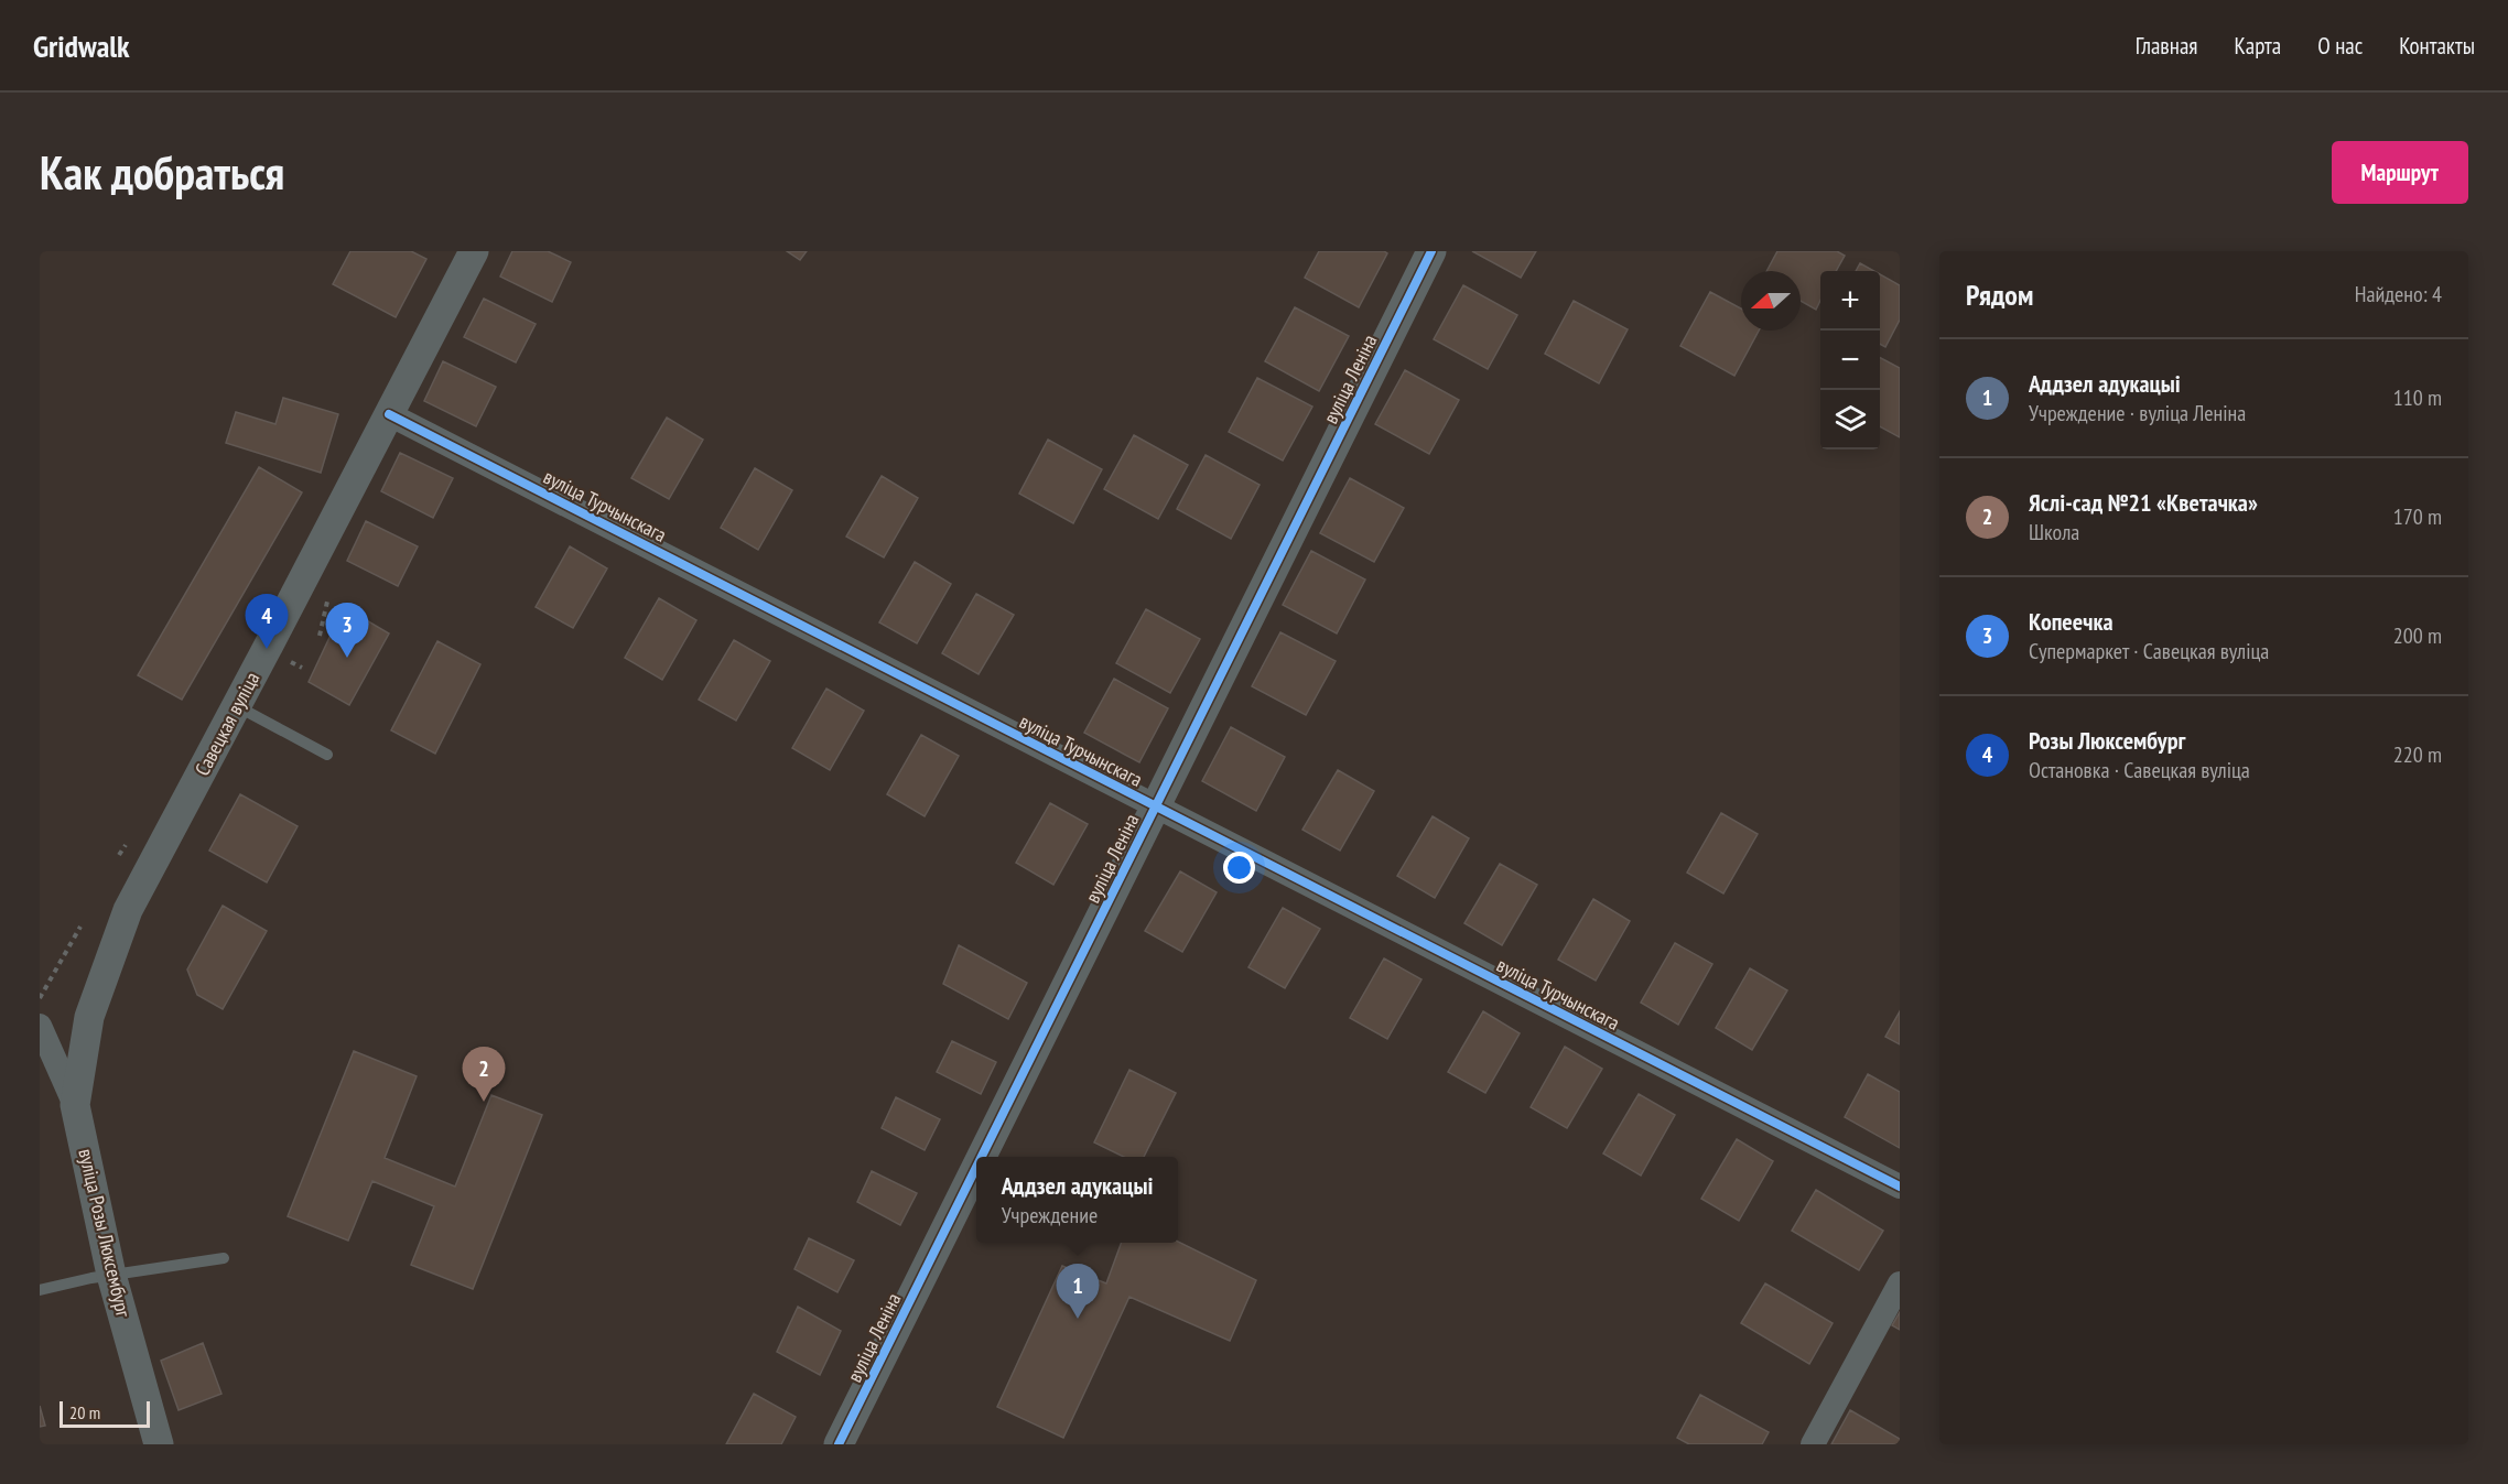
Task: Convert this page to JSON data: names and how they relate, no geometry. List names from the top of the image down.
{
  "streets": {
    "street": [
      "вуліца Леніна",
      "вуліца Турчынскага",
      "Савецкая вуліца",
      "вуліца Розы Люксембург"
    ]
  },
  "crossings": [
    ["вуліца Леніна", "вуліца Турчынскага"],
    ["вуліца Турчынскага", "Савецкая вуліца"],
    ["Савецкая вуліца", "вуліца Розы Люксембург"]
  ],
  "scale_bar": "20 m",
  "north": "left",
  "page": {
    "header": "Gridwalk",
    "nav": [
      "Главная",
      "Карта",
      "О нас",
      "Контакты"
    ],
    "buttons": "Маршрут",
    "title": "Как добраться",
    "heading": ["Рядом", "Найдено: 4"],
    "map_buttons": ["+", "−"],
    "list": [
      {
        "mark": "1",
        "name": "Аддзел адукацыі",
        "note": "Учреждение · вуліца Леніна",
        "value": "110 m"
      },
      {
        "mark": "2",
        "name": "Яслі-сад №21 «Кветачка»",
        "note": "Школа",
        "value": "170 m"
      },
      {
        "mark": "3",
        "name": "Копеечка",
        "note": "Супермаркет · Савецкая вуліца",
        "value": "200 m"
      },
      {
        "mark": "4",
        "name": "Розы Люксембург",
        "note": "Остановка · Савецкая вуліца",
        "value": "220 m"
      }
    ],
    "pins": [
      "4",
      "3",
      "2",
      "1"
    ],
    "popup": ["Аддзел адукацыі", "Учреждение"],
    "scale": "20 m"
  }
}
